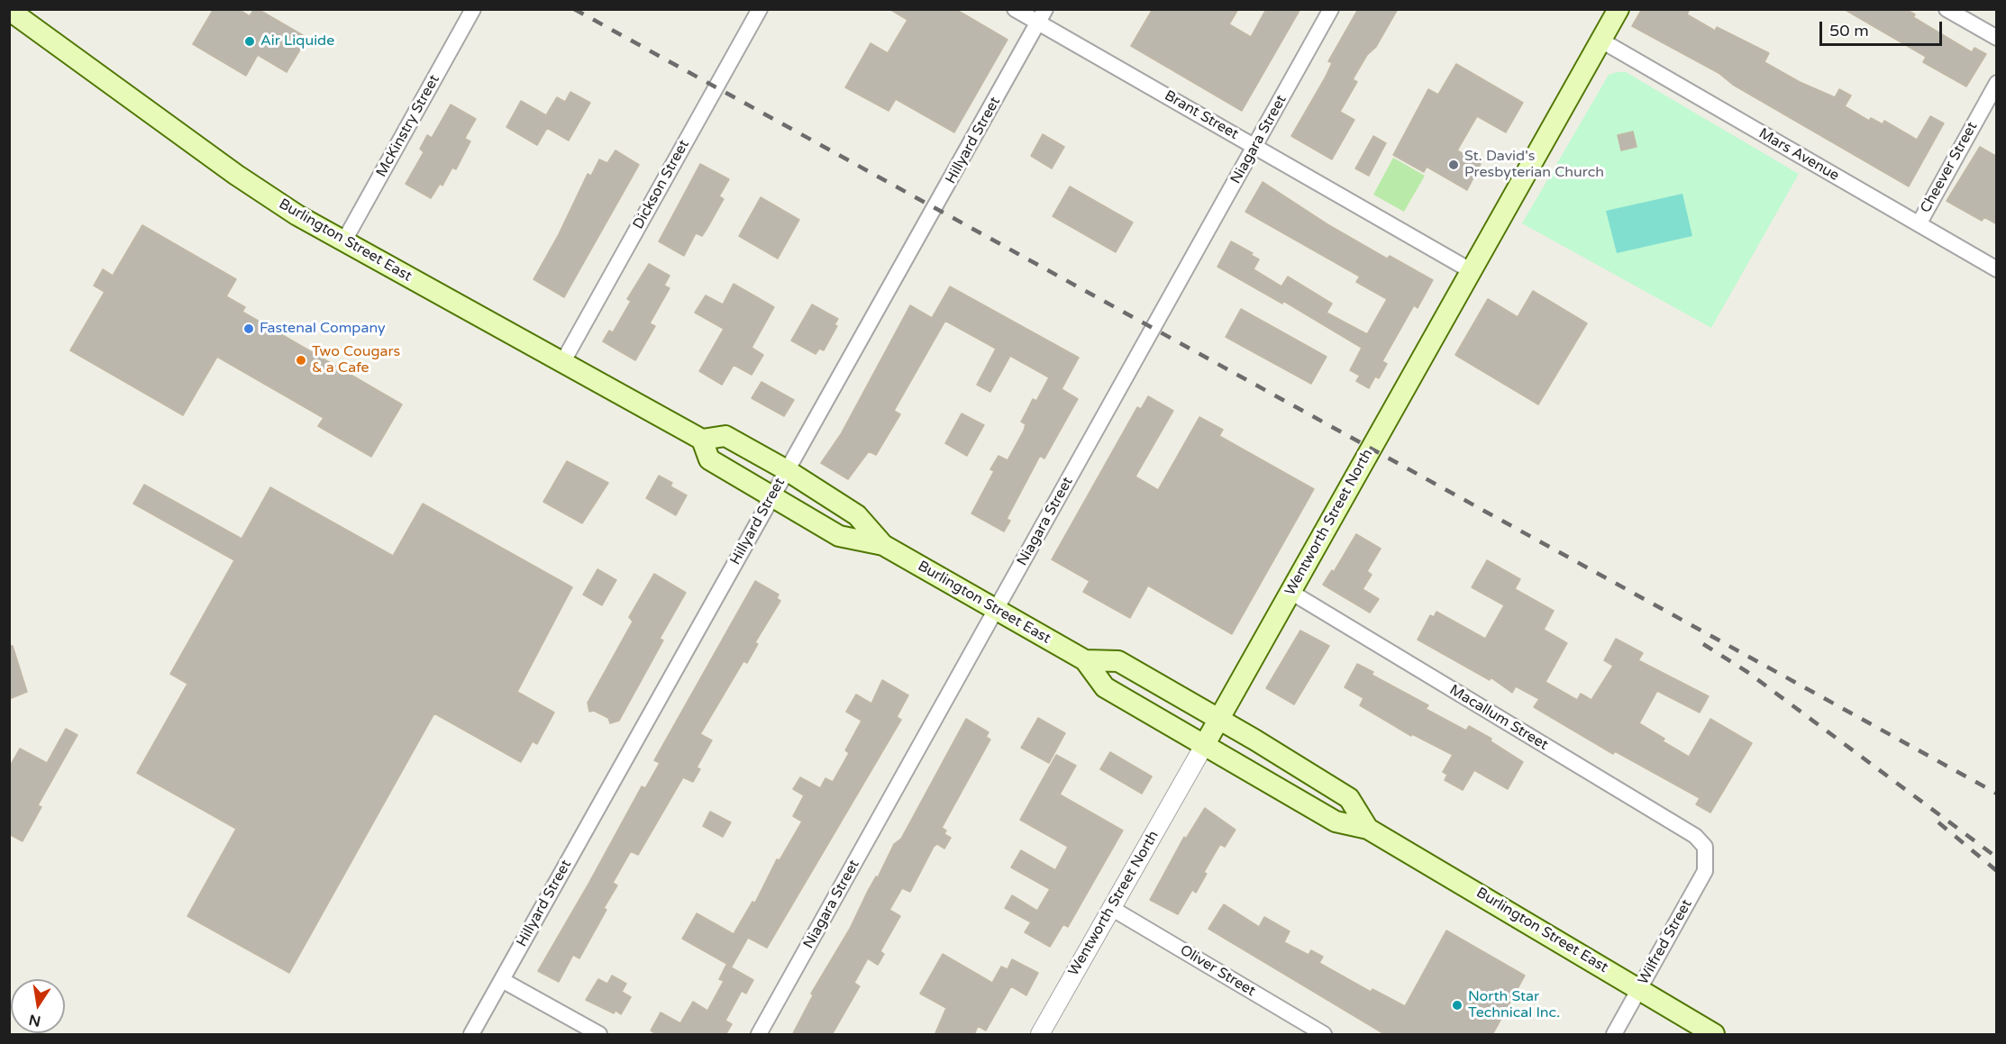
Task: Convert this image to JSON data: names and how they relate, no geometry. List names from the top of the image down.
{
  "streets": {
    "main road": ["Burlington Street East", "Wentworth Street North"],
    "street": [
      "Brant Street",
      "McKinstry Street",
      "Niagara Street",
      "Hillyard Street",
      "Mars Avenue",
      "Cheever Street",
      "Dickson Street",
      "Macallum Street",
      "Wilfred Street",
      "Oliver Street"
    ]
  },
  "crossings": [
    ["Brant Street", "Niagara Street"],
    ["Brant Street", "Hillyard Street"],
    ["Brant Street", "Wentworth Street North"],
    ["McKinstry Street", "Burlington Street East"],
    ["Niagara Street", "Burlington Street East"],
    ["Hillyard Street", "Burlington Street East"],
    ["Mars Avenue", "Cheever Street"],
    ["Mars Avenue", "Wentworth Street North"],
    ["Dickson Street", "Burlington Street East"],
    ["Burlington Street East", "Wentworth Street North"],
    ["Burlington Street East", "Wilfred Street"],
    ["Wentworth Street North", "Macallum Street"],
    ["Wentworth Street North", "Oliver Street"],
    ["Macallum Street", "Wilfred Street"]
  ],
  "places": [
    "Air Liquide",
    "St. David's Presbyterian Church",
    "Fastenal Company",
    "Two Cougars & a Cafe",
    "North Star Technical Inc."
  ],
  "scale_bar": "50 m",
  "north": "bottom"
}
